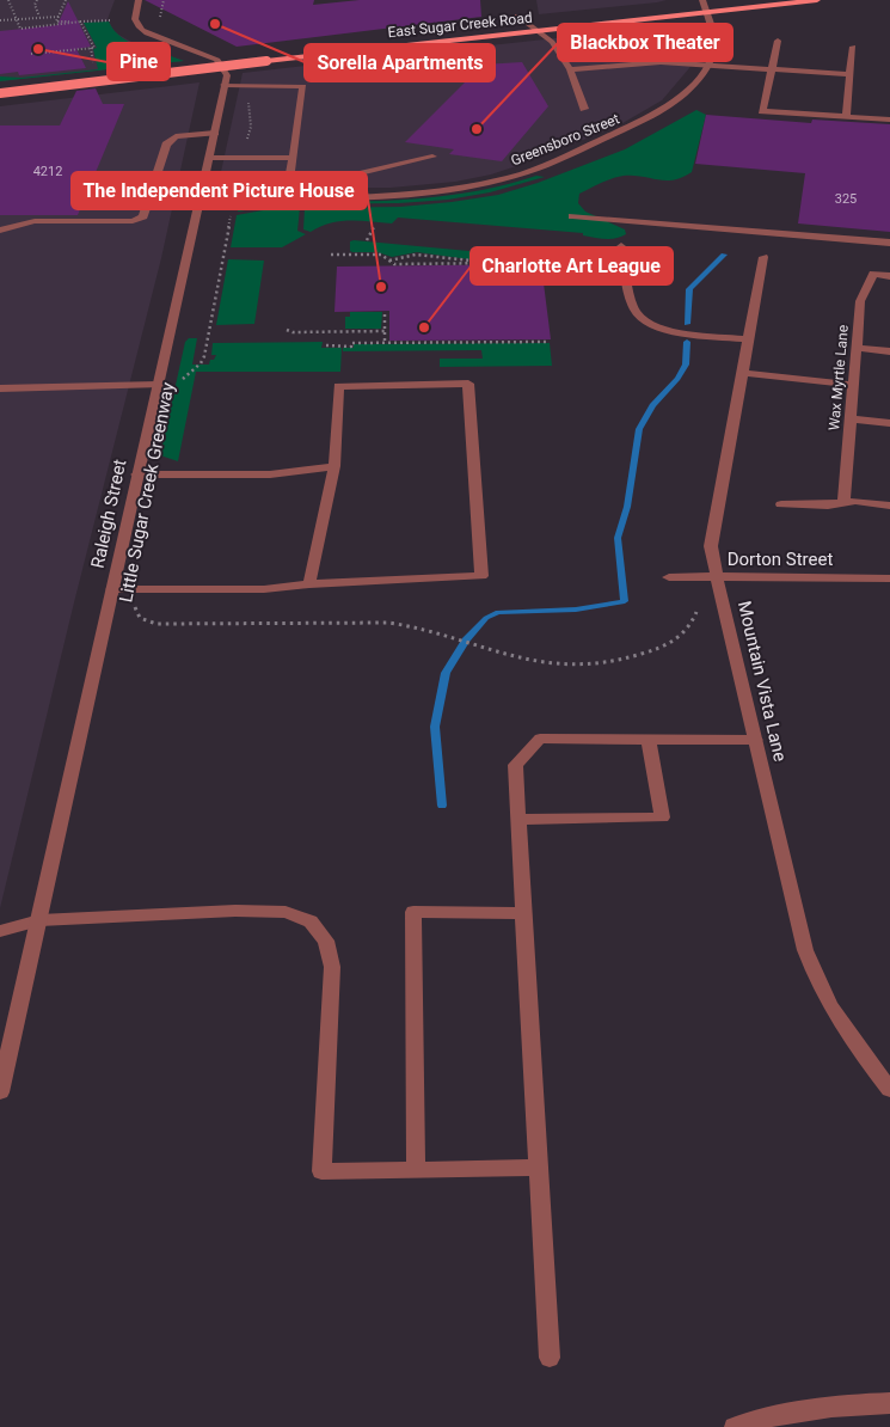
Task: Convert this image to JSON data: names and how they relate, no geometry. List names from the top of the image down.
{
  "streets": {
    "main road": ["East Sugar Creek Road"],
    "street": [
      "Greensboro Street",
      "Wax Myrtle Lane",
      "Raleigh Street",
      "Dorton Street",
      "Mountain Vista Lane"
    ],
    "path": ["Little Sugar Creek Greenway"]
  },
  "crossings": [
    ["East Sugar Creek Road", "Greensboro Street"],
    ["Greensboro Street", "Little Sugar Creek Greenway"],
    ["Greensboro Street", "Raleigh Street"],
    ["Dorton Street", "Mountain Vista Lane"]
  ],
  "places": [
    "Sorella Apartments",
    "Pine",
    "Blackbox Theater",
    "The Independent Picture House",
    "Charlotte Art League"
  ],
  "house_numbers": ["4212", "325"]
}
